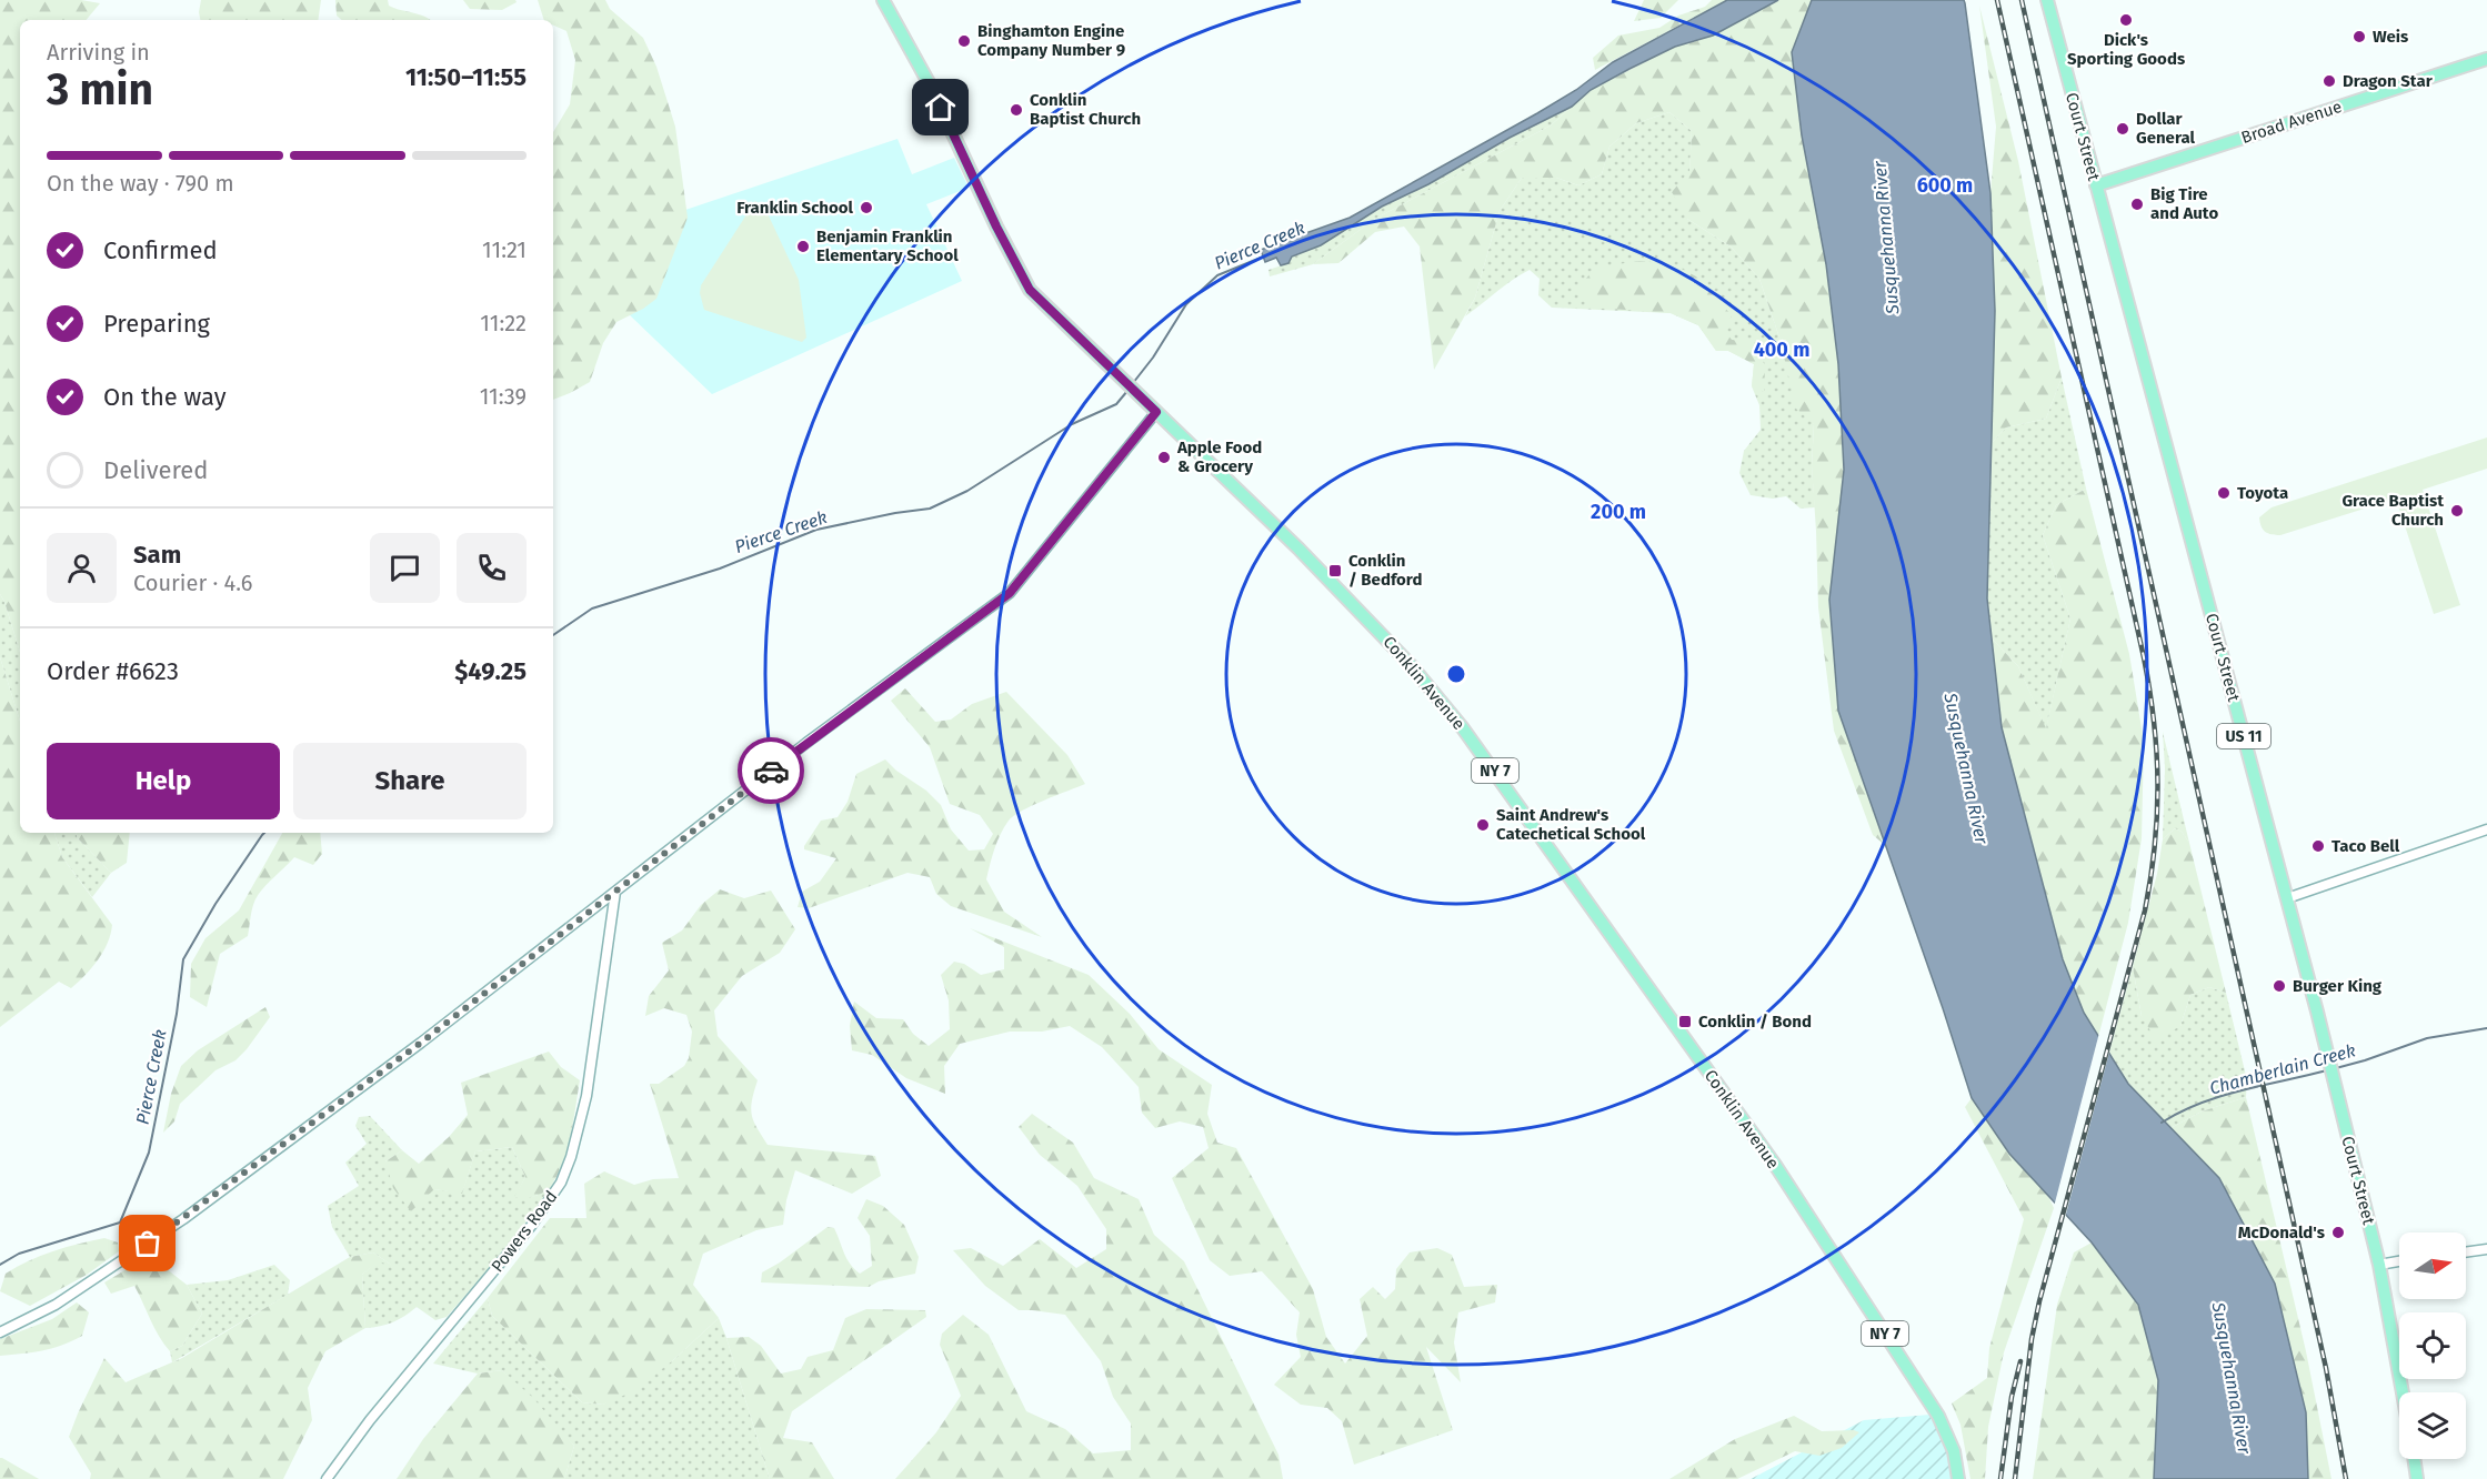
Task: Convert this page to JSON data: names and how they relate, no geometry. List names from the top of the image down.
{
  "streets": {
    "main road": [
      "Broad Avenue",
      "Court Street",
      "Conklin Avenue",
      "US 11",
      "NY 7"
    ],
    "street": ["Powers Road"]
  },
  "crossings": [
    ["Broad Avenue", "Court Street"]
  ],
  "water": ["Susquehanna River", "Pierce Creek", "Chamberlain Creek"],
  "places": {
    "other": [
      "Dick's Sporting Goods",
      "Weis",
      "Binghamton Engine Company Number 9",
      "Dragon Star",
      "Conklin Baptist Church",
      "Dollar General",
      "Big Tire and Auto",
      "Franklin School",
      "Benjamin Franklin Elementary School",
      "Apple Food & Grocery",
      "Toyota",
      "Grace Baptist Church",
      "Saint Andrew's Catechetical School",
      "Taco Bell",
      "Burger King",
      "McDonald's"
    ],
    "transit": ["Conklin / Bedford", "Conklin / Bond"]
  },
  "north": "right",
  "page": {
    "heading": ["3 min", "Arriving in", "11:50–11:55"],
    "panel": [
      "Sam",
      "Courier · 4.6",
      "Order #6623",
      "$49.25"
    ],
    "bar": "On the way · 790 m",
    "list": [
      ["Confirmed", "11:21"],
      ["Preparing", "11:22"],
      ["On the way", "11:39"],
      "Delivered"
    ],
    "buttons": ["Help", "Share"]
  },
  "rings": ["600 m", "400 m", "200 m"]
}
